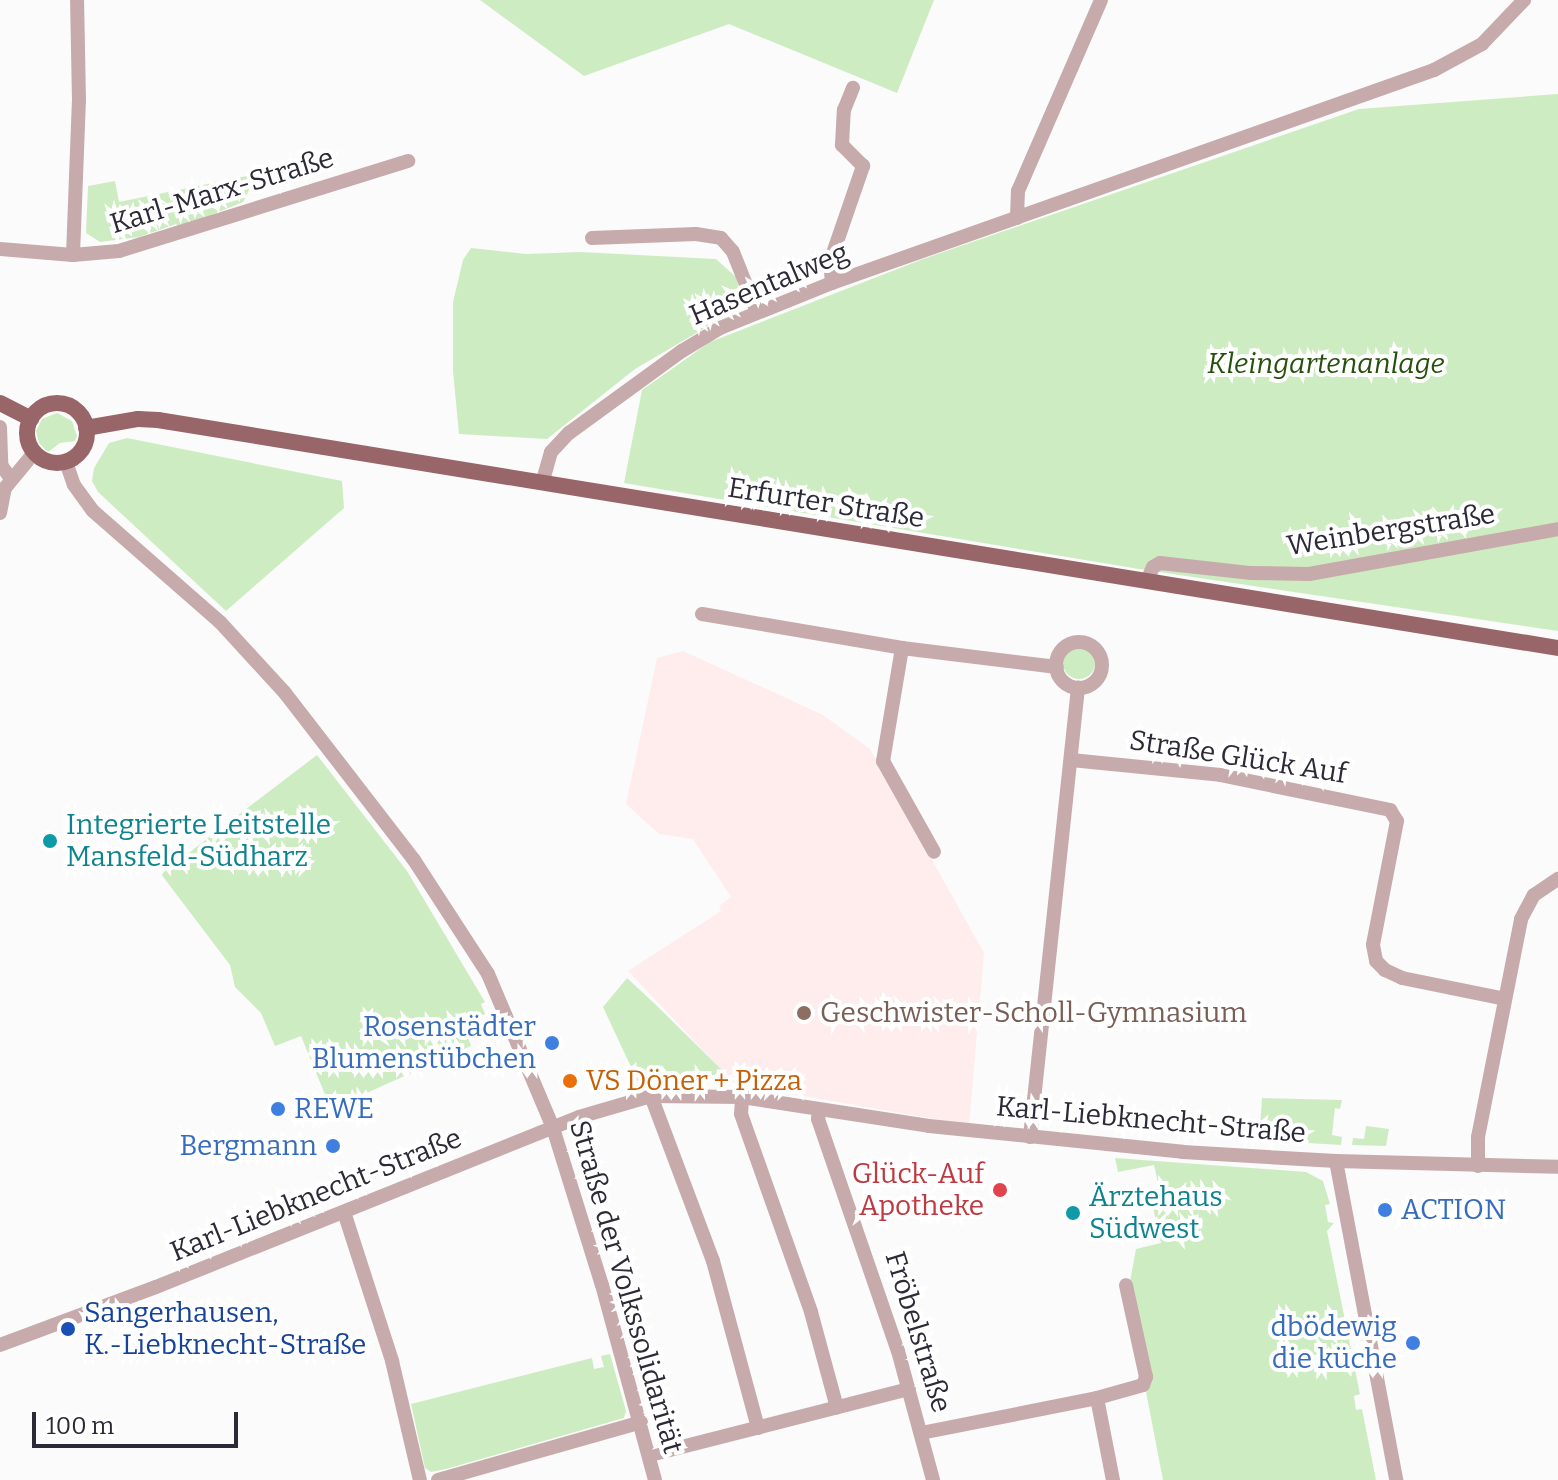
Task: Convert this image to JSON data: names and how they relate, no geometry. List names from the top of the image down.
{
  "streets": {
    "main road": ["Erfurter Straße"],
    "street": [
      "Karl-Marx-Straße",
      "Hasentalweg",
      "Weinbergstraße",
      "Straße Glück Auf",
      "Karl-Liebknecht-Straße",
      "Straße der Volkssolidarität",
      "Fröbelstraße"
    ]
  },
  "crossings": [
    ["Hasentalweg", "Erfurter Straße"],
    ["Erfurter Straße", "Weinbergstraße"],
    ["Erfurter Straße", "Straße der Volkssolidarität"],
    ["Karl-Liebknecht-Straße", "Straße der Volkssolidarität"],
    ["Karl-Liebknecht-Straße", "Fröbelstraße"]
  ],
  "parks": ["Kleingartenanlage"],
  "places": [
    "Integrierte Leitstelle Mansfeld-Südharz",
    "Geschwister-Scholl-Gymnasium",
    "Rosenstädter Blumenstübchen",
    "VS Döner + Pizza",
    "REWE",
    "Bergmann",
    "Glück-Auf Apotheke",
    "ACTION",
    "Ärztehaus Südwest",
    "Sangerhausen, K.-Liebknecht-Straße",
    "dbödewig die küche"
  ],
  "scale_bar": "100 m"
}
